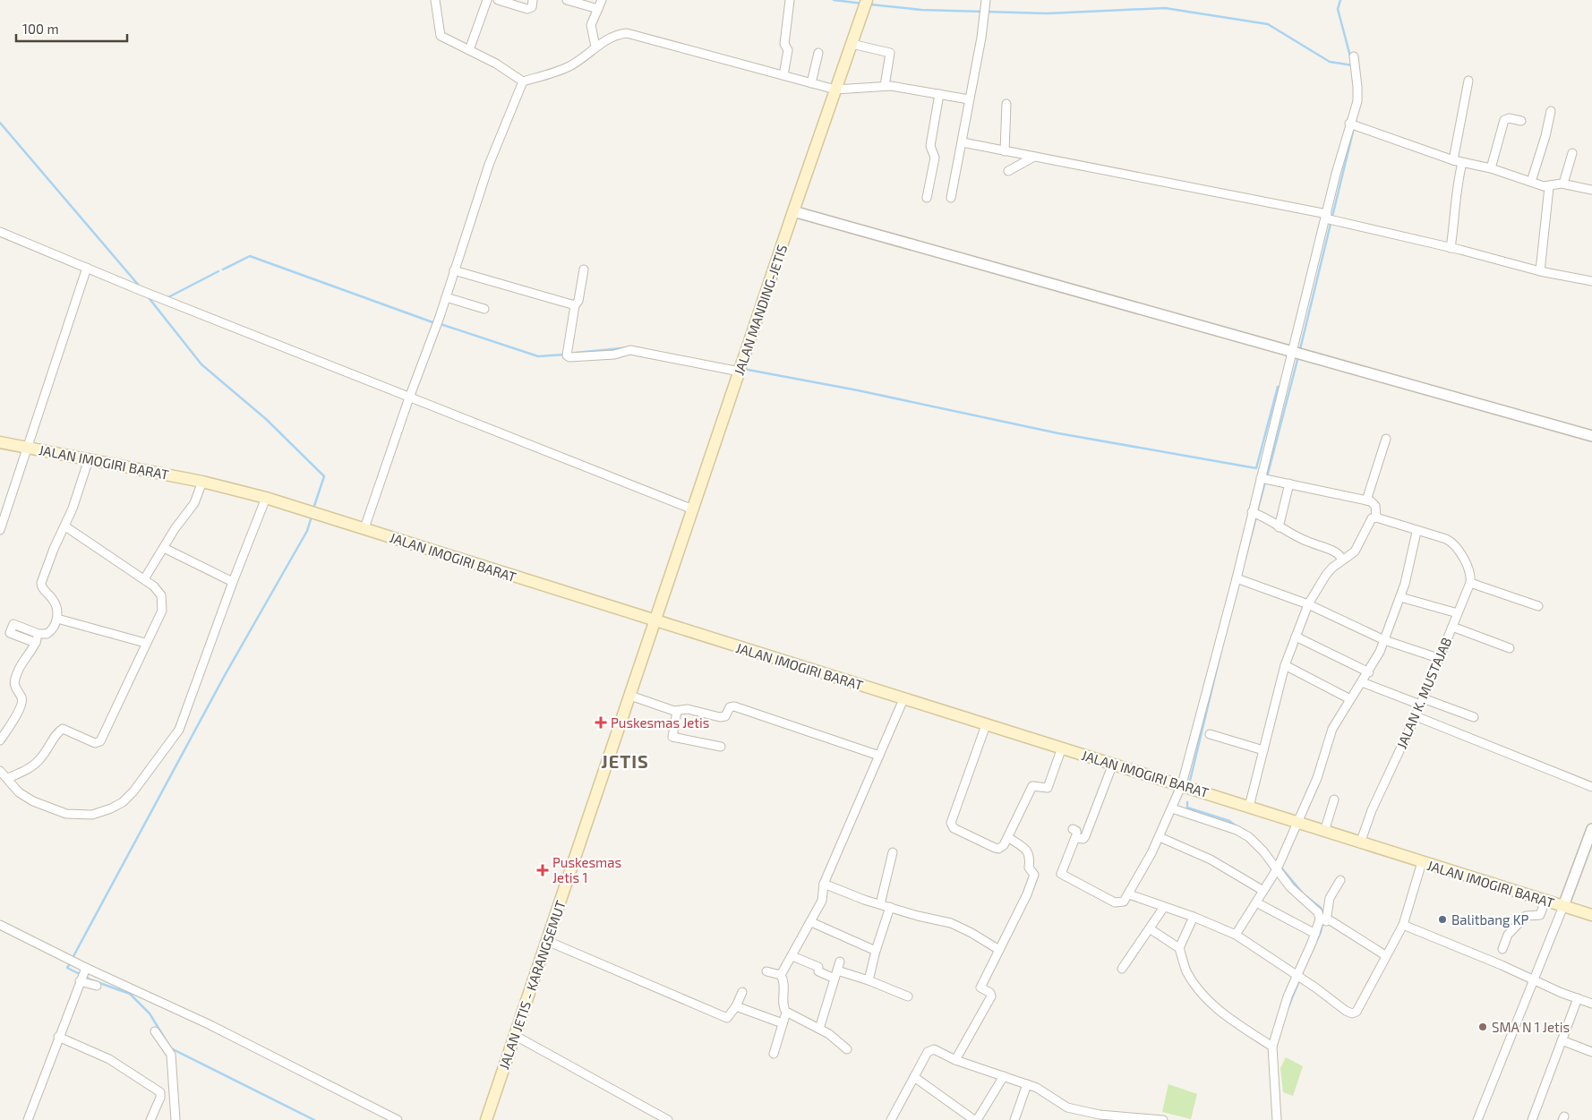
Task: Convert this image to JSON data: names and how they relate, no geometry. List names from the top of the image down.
{
  "streets": {
    "main road": ["JALAN MANDING-JETIS", "JALAN IMOGIRI BARAT", "JALAN JETIS - KARANGSEMUT"],
    "street": ["JALAN K. MUSTAJAB"]
  },
  "crossings": [
    ["JALAN MANDING-JETIS", "JALAN IMOGIRI BARAT"],
    ["JALAN MANDING-JETIS", "JALAN JETIS - KARANGSEMUT"],
    ["JALAN IMOGIRI BARAT", "JALAN K. MUSTAJAB"],
    ["JALAN IMOGIRI BARAT", "JALAN JETIS - KARANGSEMUT"]
  ],
  "districts": ["JETIS"],
  "places": {
    "health": ["Puskesmas Jetis", "Puskesmas Jetis 1"],
    "other": ["Balitbang KP", "SMA N 1 Jetis"]
  },
  "scale_bar": "100 m"
}
